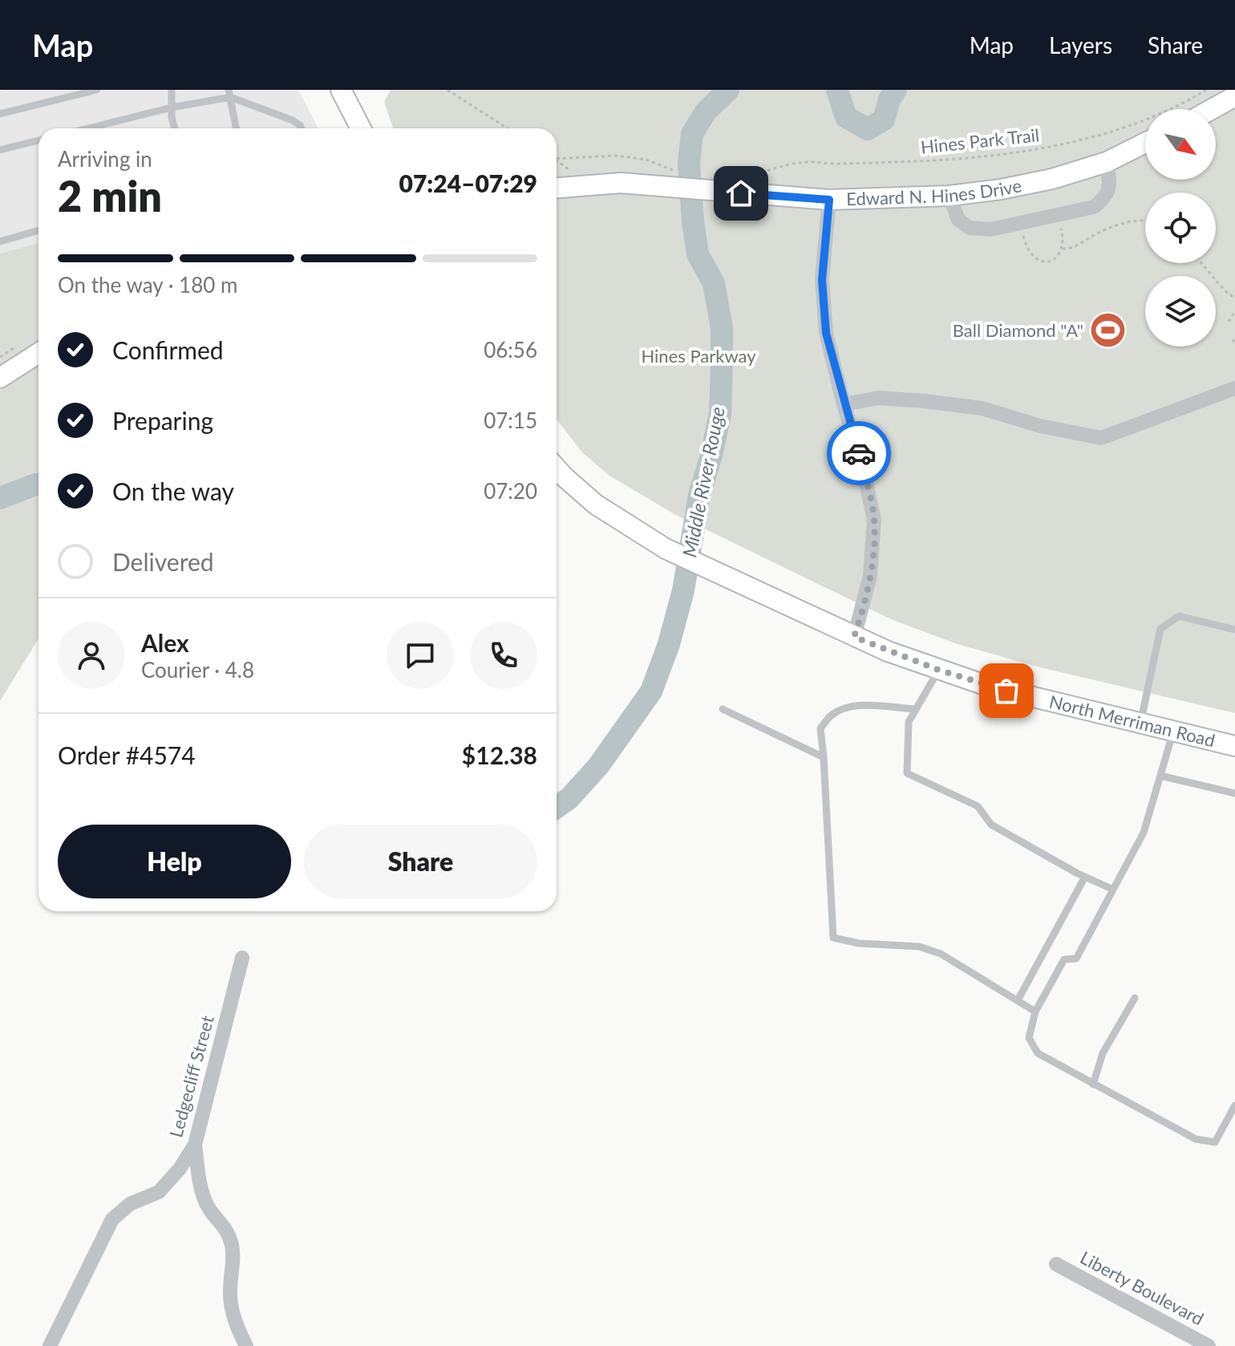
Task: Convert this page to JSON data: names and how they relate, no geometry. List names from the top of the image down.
{
  "streets": {
    "main road": ["Edward N. Hines Drive", "North Merriman Road"],
    "street": ["Ledgecliff Street", "Liberty Boulevard"],
    "path": ["Hines Park Trail"]
  },
  "crossings": [
    ["Hines Park Trail", "Edward N. Hines Drive"]
  ],
  "water": ["Middle River Rouge"],
  "parks": ["Hines Parkway"],
  "places": {
    "sports": ["Ball Diamond \"A\""]
  },
  "north": "bottom right",
  "page": {
    "header": "Map",
    "nav": ["Map", "Layers", "Share"],
    "heading": ["2 min", "Arriving in", "07:24–07:29"],
    "panel": [
      "Alex",
      "Courier · 4.8",
      "Order #4574",
      "$12.38"
    ],
    "bar": "On the way · 180 m",
    "list": [
      ["Confirmed", "06:56"],
      ["Preparing", "07:15"],
      ["On the way", "07:20"],
      "Delivered"
    ],
    "buttons": ["Help", "Share"]
  }
}
